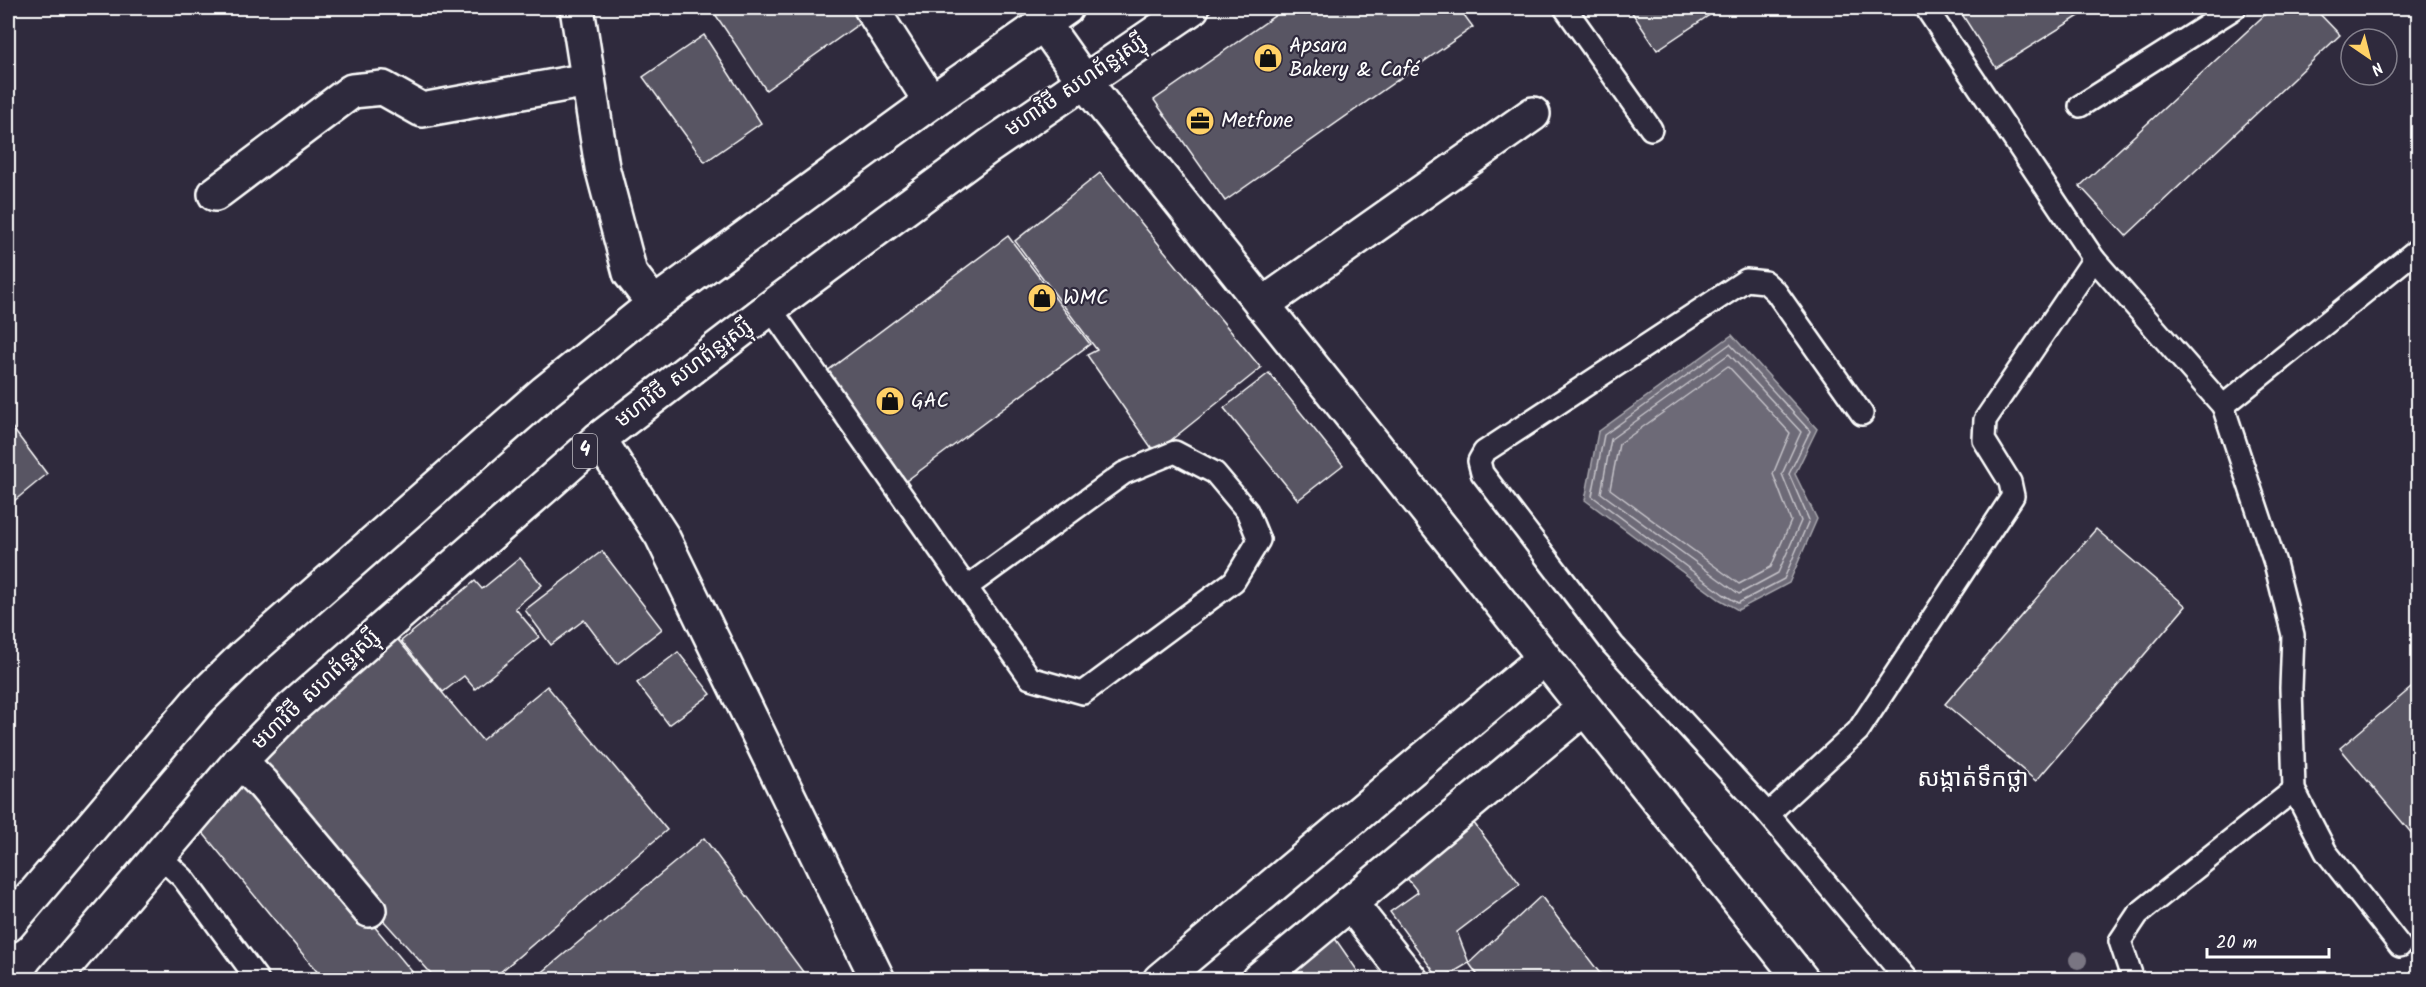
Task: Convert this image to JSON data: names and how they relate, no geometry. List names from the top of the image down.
{
  "streets": {
    "main road": ["មហាវិថី សហព័ន្ធរុស្ស៊ី", "4"]
  },
  "districts": ["សង្កាត់ទឹកថ្លា"],
  "places": {
    "shop": ["Apsara Bakery & Café", "WMC", "GAC"],
    "office": ["Metfone"]
  },
  "scale_bar": "20 m",
  "north": "bottom right"
}
